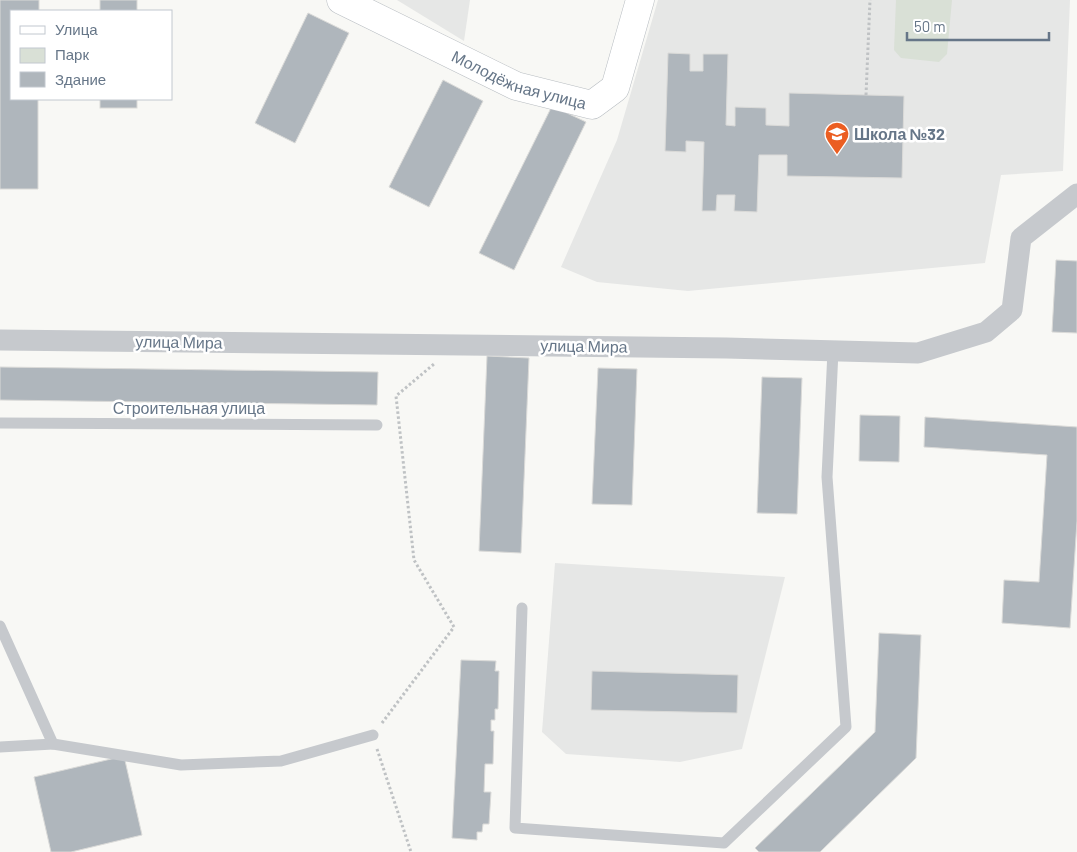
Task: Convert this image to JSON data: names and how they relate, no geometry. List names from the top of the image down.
{
  "streets": {
    "street": ["Молодёжная улица", "улица Мира"],
    "lane": ["Строительная улица"]
  },
  "places": {
    "school or university": ["Школа №32"]
  },
  "legend": ["Улица", "Парк", "Здание"],
  "scale_bar": "50 m"
}
